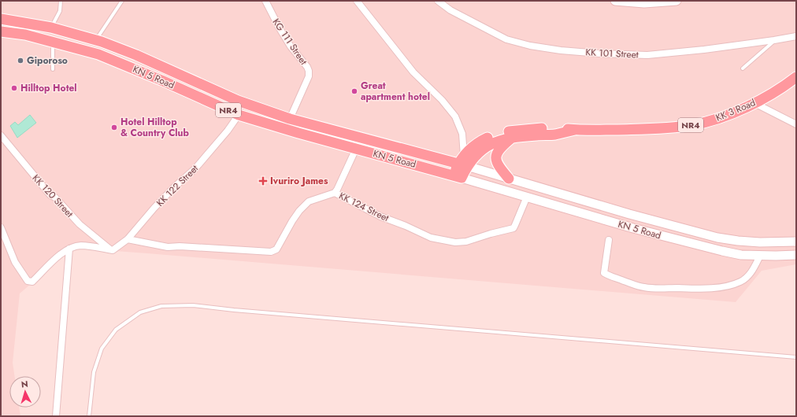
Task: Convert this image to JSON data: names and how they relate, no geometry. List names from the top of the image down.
{
  "streets": {
    "highway": ["KN 5 Road", "NR4", "KK 3 Road"],
    "street": [
      "KG 111 Street",
      "KK 101 Street",
      "KK 122 Street",
      "KK 120 Street",
      "KK 124 Street"
    ]
  },
  "crossings": [
    ["KG 111 Street", "KN 5 Road"],
    ["KN 5 Road", "NR4"],
    ["KN 5 Road", "KK 122 Street"],
    ["KN 5 Road", "KK 124 Street"],
    ["NR4", "KK 3 Road"],
    ["KK 122 Street", "KK 120 Street"],
    ["KK 122 Street", "KK 124 Street"]
  ],
  "places": {
    "other": [
      "Giporoso",
      "Hilltop Hotel",
      "Great apartment hotel",
      "Hotel Hilltop & Country Club"
    ],
    "health": ["Ivuriro James"]
  },
  "north": "top"
}
